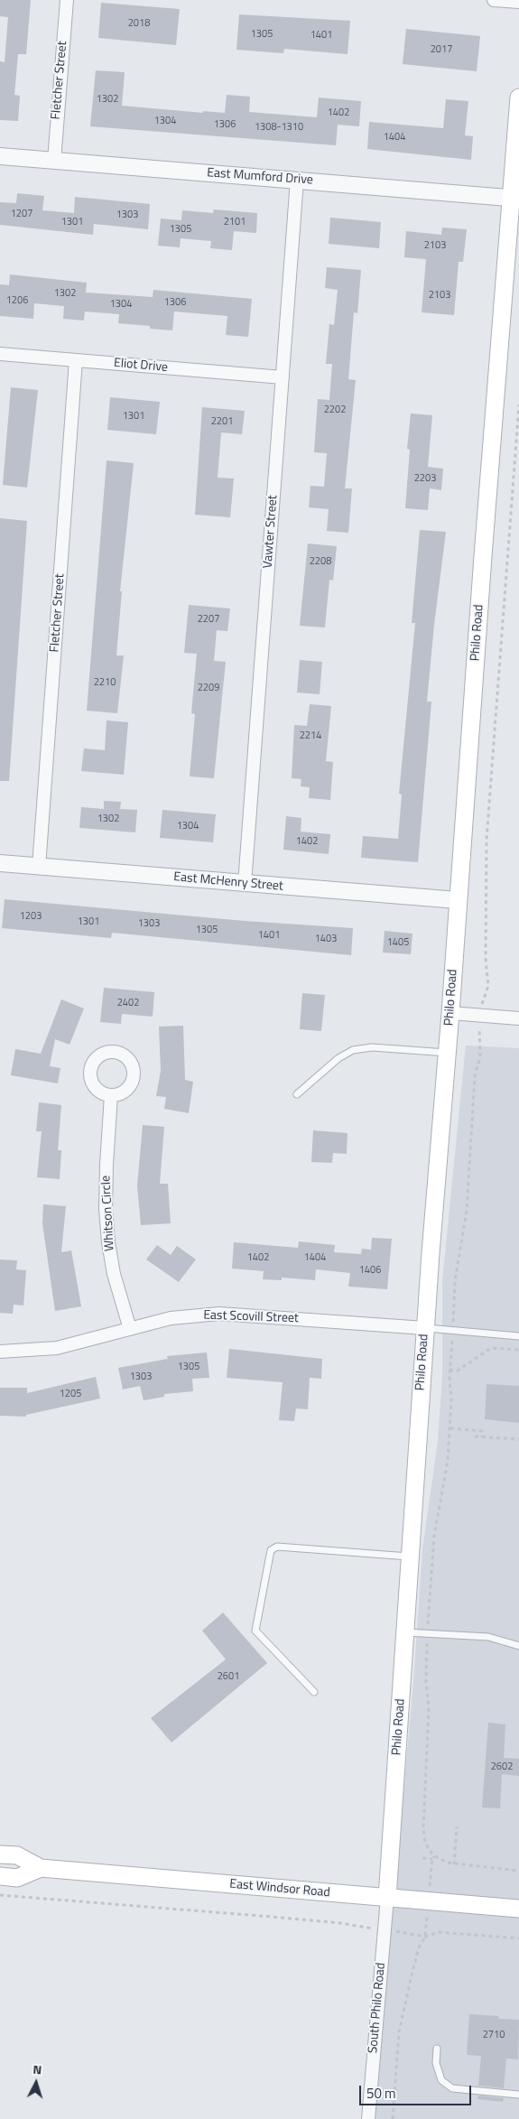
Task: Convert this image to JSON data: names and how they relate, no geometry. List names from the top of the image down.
{
  "streets": {
    "main road": ["Philo Road", "East Windsor Road"],
    "street": [
      "Fletcher Street",
      "East Mumford Drive",
      "Eliot Drive",
      "Vawter Street",
      "East McHenry Street",
      "Whitson Circle",
      "East Scovill Street",
      "South Philo Road"
    ]
  },
  "crossings": [
    ["Fletcher Street", "East Mumford Drive"],
    ["Fletcher Street", "Eliot Drive"],
    ["Fletcher Street", "East McHenry Street"],
    ["East Mumford Drive", "Vawter Street"],
    ["East Mumford Drive", "Philo Road"],
    ["Eliot Drive", "Vawter Street"],
    ["Vawter Street", "East McHenry Street"],
    ["Philo Road", "East McHenry Street"],
    ["Philo Road", "East Scovill Street"],
    ["Philo Road", "East Windsor Road"],
    ["Philo Road", "South Philo Road"],
    ["Whitson Circle", "East Scovill Street"],
    ["East Windsor Road", "South Philo Road"]
  ],
  "house_numbers": [
    "2018",
    "1305",
    "1401",
    "2017",
    "1302",
    "1402",
    "1304",
    "1306",
    "1308-1310",
    "1404",
    "1207",
    "1303",
    "1301",
    "2101",
    "1305",
    "2103",
    "1302",
    "2103",
    "1206",
    "1306",
    "1304",
    "2202",
    "1301",
    "2201",
    "2203",
    "2208",
    "2207",
    "2210",
    "2209",
    "2214",
    "1302",
    "1304",
    "1402",
    "1203",
    "1301",
    "1303",
    "1305",
    "1401",
    "1403",
    "1405",
    "2402",
    "1402",
    "1404",
    "1406",
    "1305",
    "1303",
    "1205",
    "2601",
    "2602",
    "2710"
  ],
  "scale_bar": "50 m",
  "north": "top"
}
